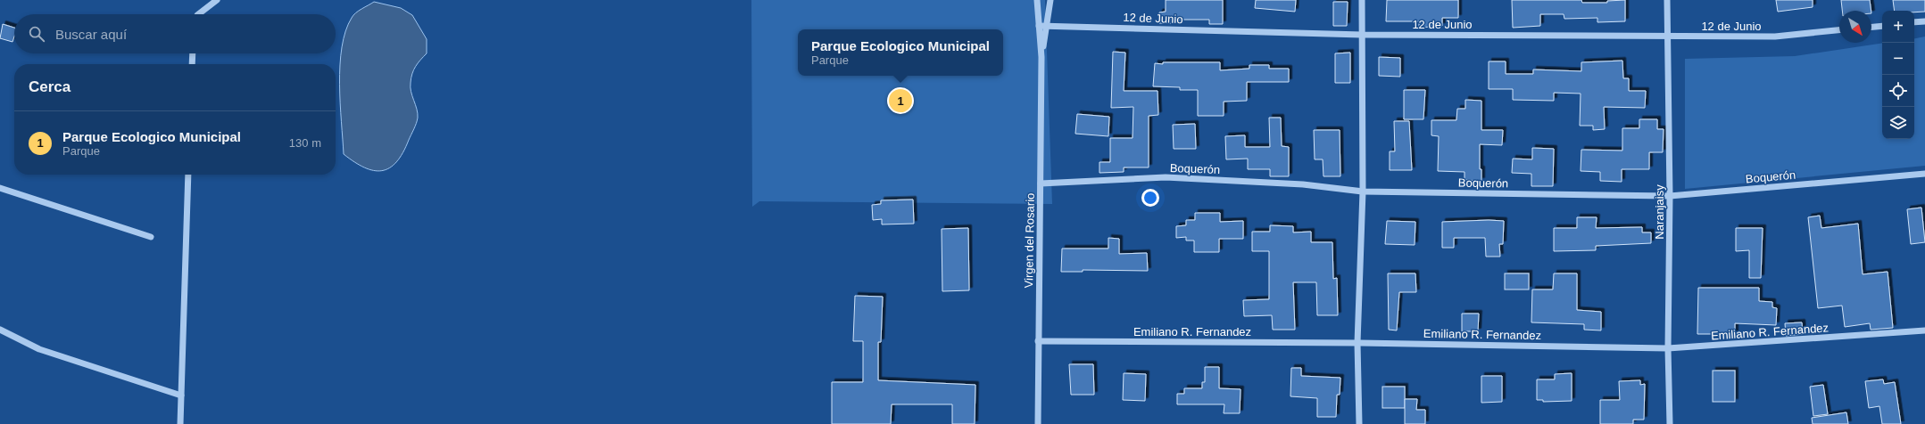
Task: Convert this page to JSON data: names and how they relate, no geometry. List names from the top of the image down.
{
  "streets": {
    "street": [
      "12 de Junio",
      "Boquerón",
      "Naranjaisy",
      "Virgen del Rosario",
      "Emiliano R. Fernandez"
    ]
  },
  "crossings": [
    ["12 de Junio", "Naranjaisy"],
    ["Boquerón", "Naranjaisy"],
    ["Boquerón", "Virgen del Rosario"],
    ["Naranjaisy", "Emiliano R. Fernandez"],
    ["Virgen del Rosario", "Emiliano R. Fernandez"]
  ],
  "north": "bottom right",
  "page": {
    "map_buttons": ["+", "−"],
    "search": "Buscar aquí",
    "popup": ["Parque Ecologico Municipal", "Parque"],
    "heading": "Cerca",
    "pins": "1",
    "list": [
      {
        "mark": "1",
        "name": "Parque Ecologico Municipal",
        "note": "Parque",
        "value": "130 m"
      }
    ]
  }
}
